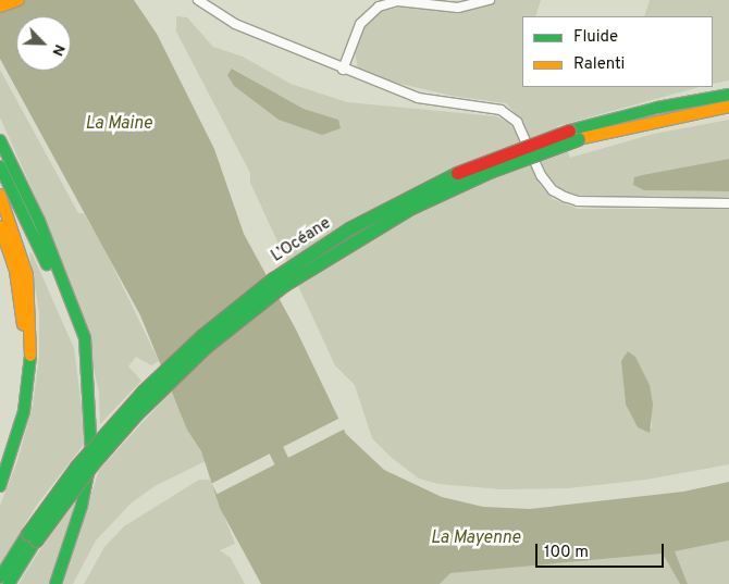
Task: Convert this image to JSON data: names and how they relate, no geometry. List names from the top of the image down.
{
  "streets": {
    "main road": ["L’Océane"]
  },
  "water": ["La Maine", "La Mayenne"],
  "legend": ["Fluide", "Ralenti"],
  "scale_bar": "100 m",
  "north": "bottom right"
}
